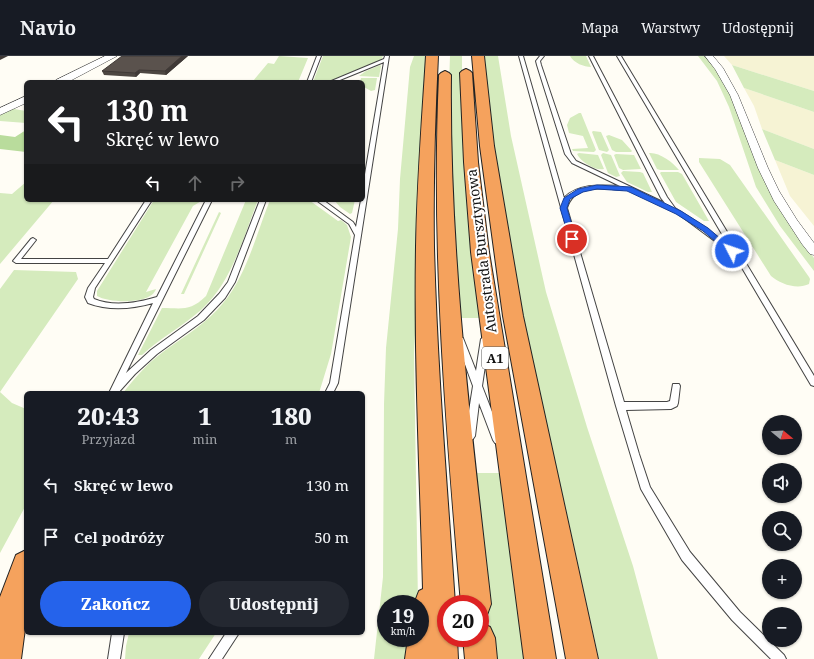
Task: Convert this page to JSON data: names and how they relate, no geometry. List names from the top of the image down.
{
  "streets": {
    "highway": ["Autostrada Bursztynowa", "A1"]
  },
  "north": "right",
  "page": {
    "header": "Navio",
    "nav": ["Mapa", "Warstwy", "Udostępnij"],
    "turn": ["130 m", "Skręć w lewo"],
    "eta": [
      "20:43",
      "Przyjazd",
      "1",
      "min",
      "180",
      "m"
    ],
    "map_buttons": ["+", "−"],
    "list": [
      {
        "name": "Skręć w lewo",
        "value": "130 m"
      },
      {
        "name": "Cel podróży",
        "value": "50 m"
      }
    ],
    "buttons": ["Zakończ", "Udostępnij"],
    "speed": "19 km/h",
    "limit": "20"
  }
}
